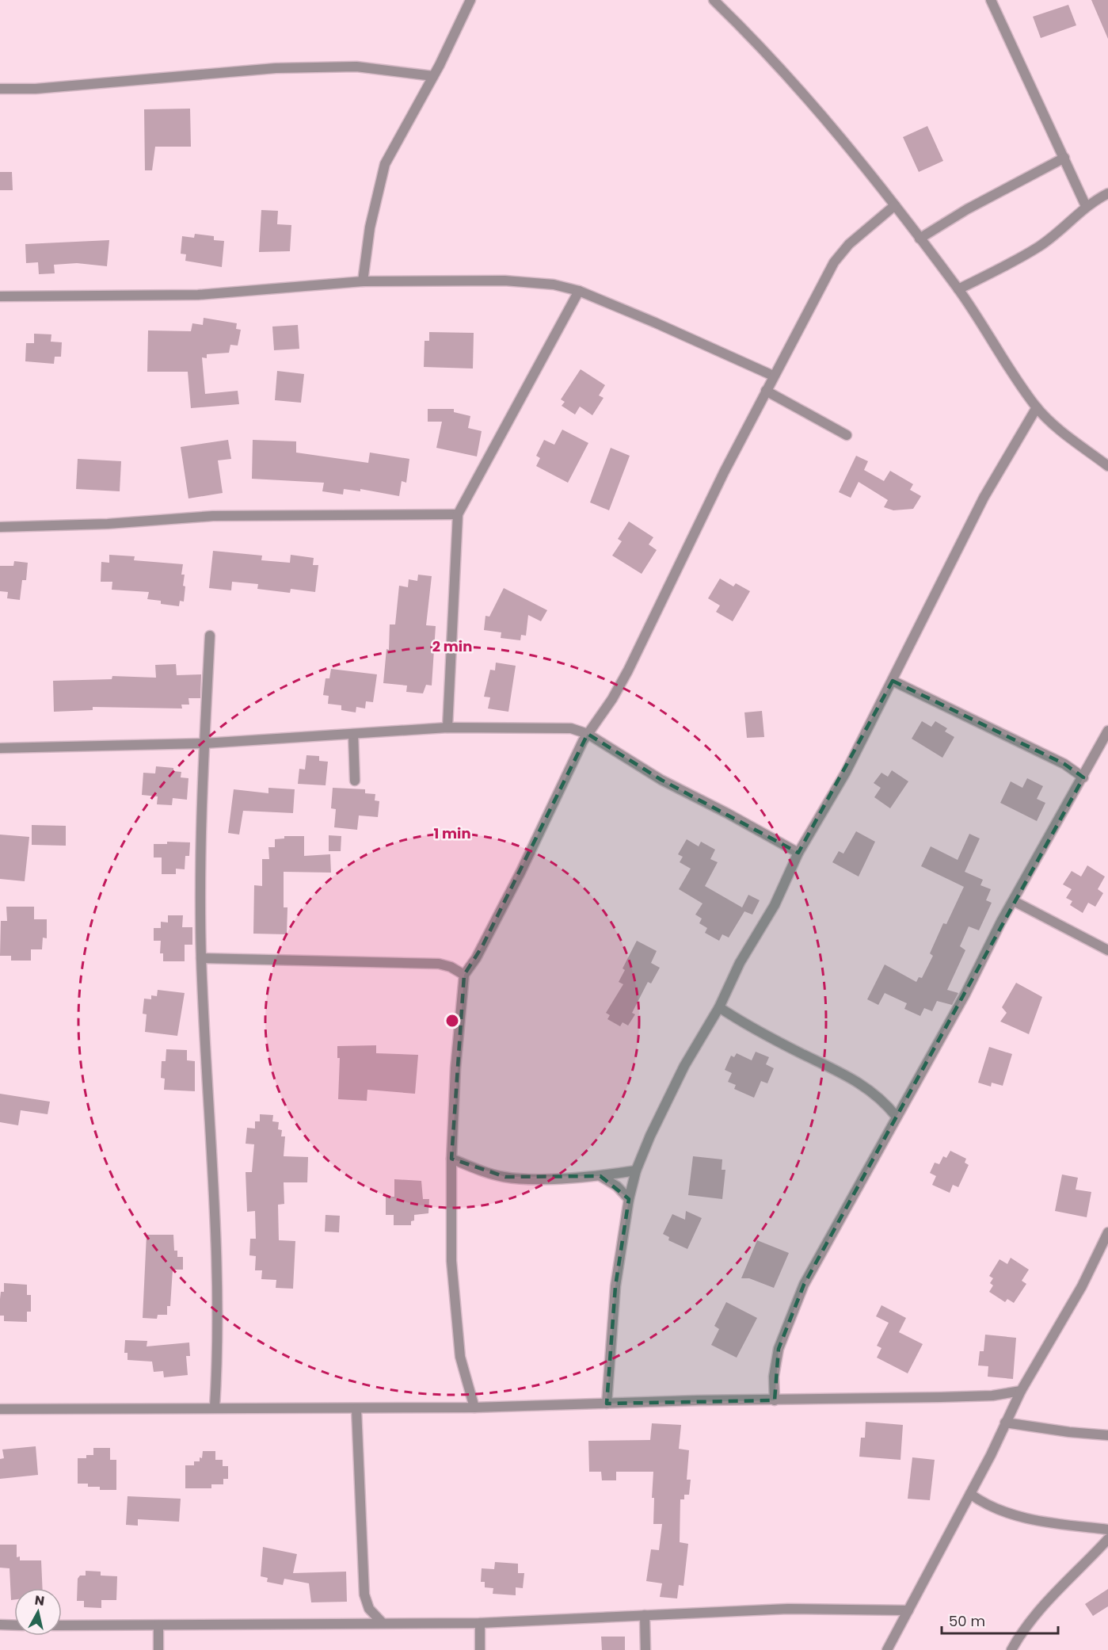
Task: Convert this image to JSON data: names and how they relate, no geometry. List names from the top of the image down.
{
  "scale_bar": "50 m",
  "north": "top",
  "rings": ["2 min", "1 min"]
}
